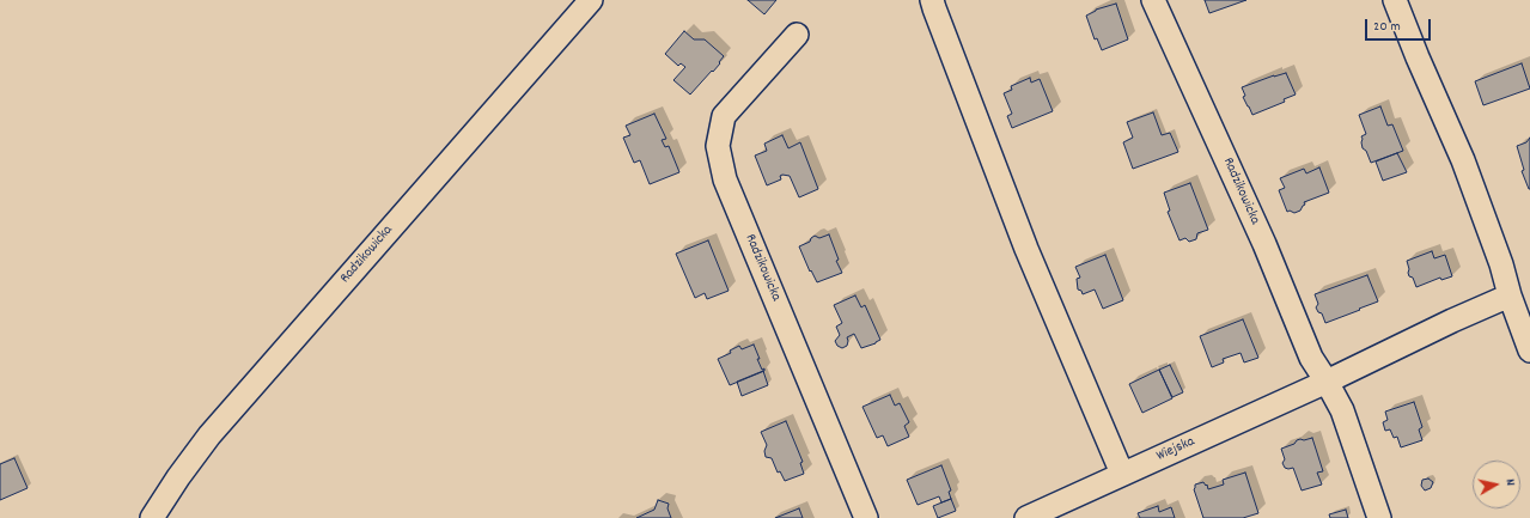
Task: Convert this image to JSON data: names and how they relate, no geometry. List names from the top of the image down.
{
  "streets": {
    "street": ["Radzikowicka", "Wiejska"]
  },
  "crossings": [
    ["Radzikowicka", "Wiejska"]
  ],
  "scale_bar": "20 m",
  "north": "right"
}
